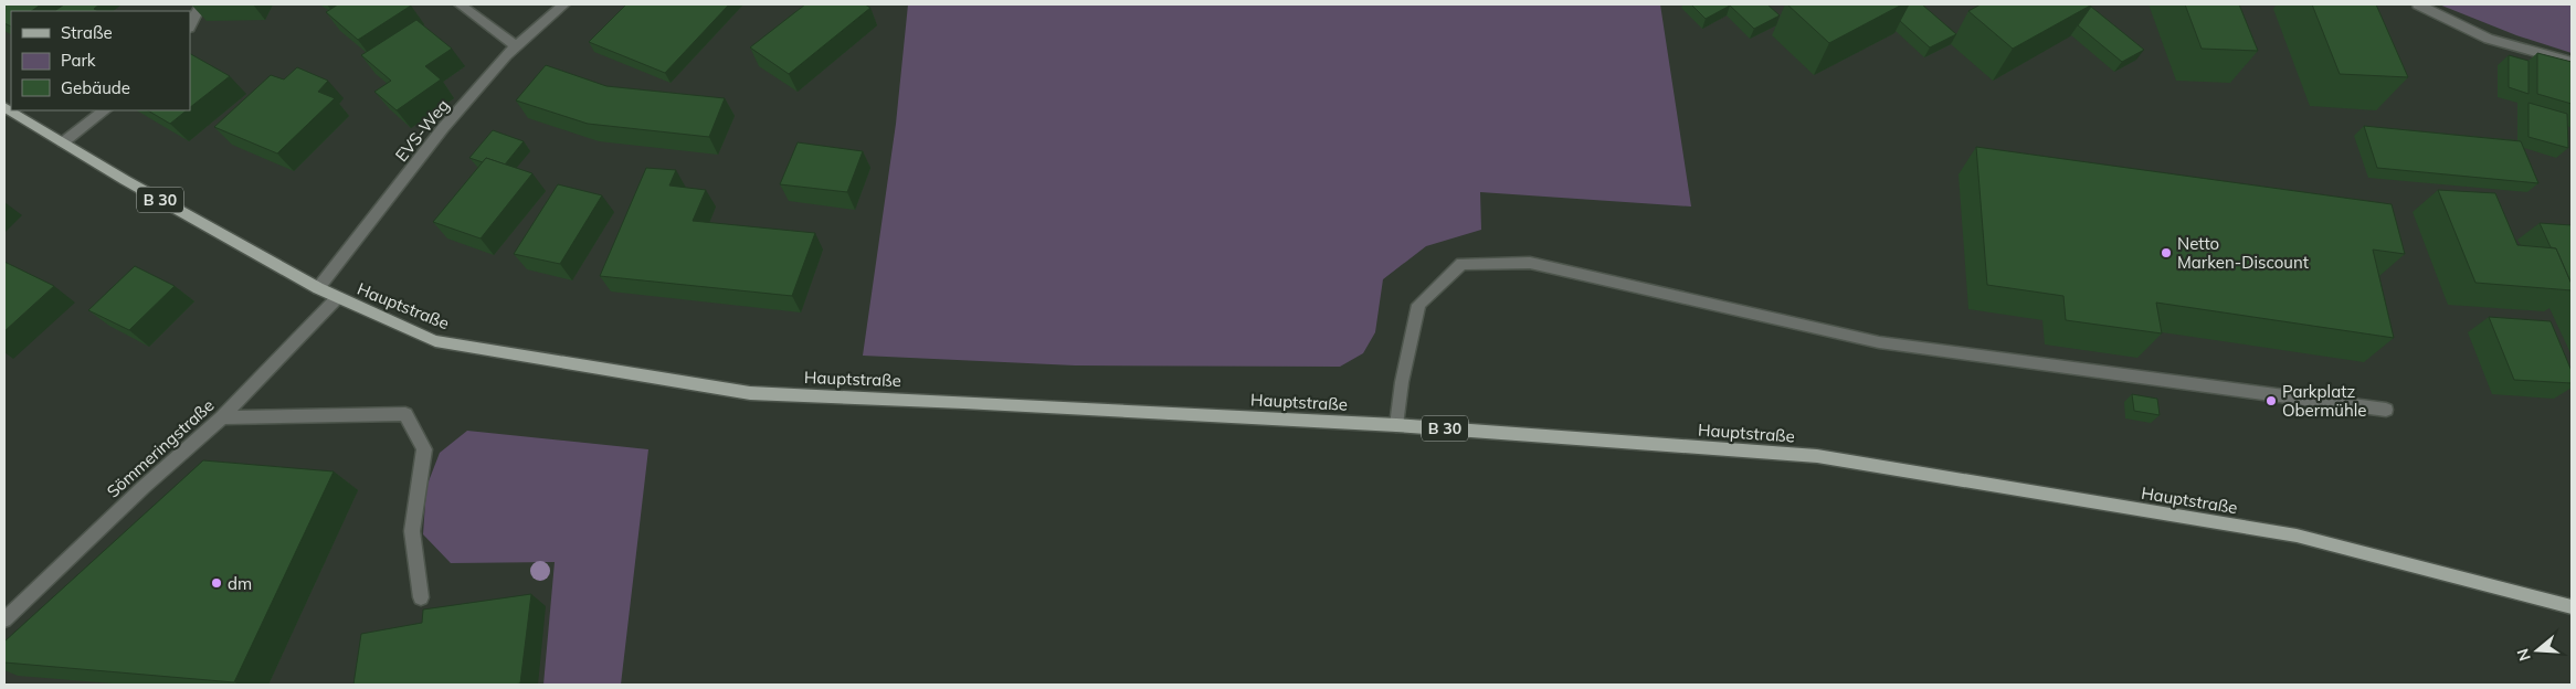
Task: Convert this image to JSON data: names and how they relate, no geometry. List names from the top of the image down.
{
  "streets": {
    "main road": ["B 30", "Hauptstraße"],
    "street": ["EVS-Weg", "Sömmeringstraße"]
  },
  "crossings": [
    ["EVS-Weg", "Hauptstraße"],
    ["Hauptstraße", "Sömmeringstraße"]
  ],
  "places": ["Netto Marken-Discount", "Parkplatz Obermühle", "dm"],
  "legend": ["Straße", "Park", "Gebäude"],
  "north": "left"
}
